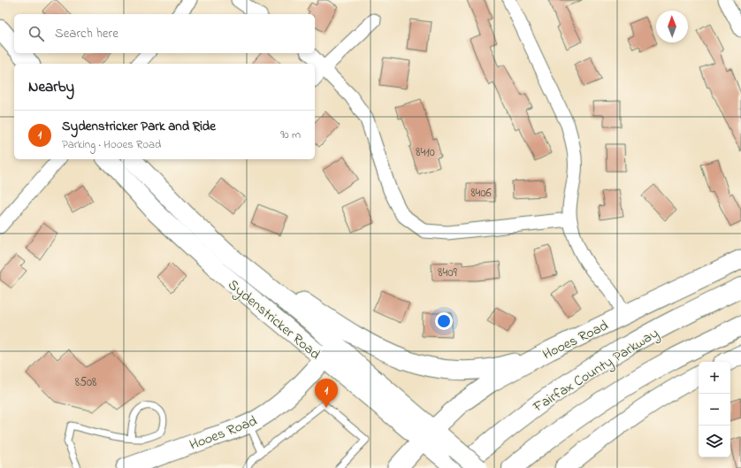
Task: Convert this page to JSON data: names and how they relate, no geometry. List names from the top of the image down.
{
  "streets": {
    "highway": ["Fairfax County Parkway"],
    "main road": ["Sydenstricker Road", "Hooes Road"]
  },
  "crossings": [
    ["Sydenstricker Road", "Hooes Road"],
    ["Sydenstricker Road", "Fairfax County Parkway"]
  ],
  "house_numbers": [
    "8410",
    "8406",
    "8409",
    "8508"
  ],
  "north": "top",
  "page": {
    "search": "Search here",
    "heading": "Nearby",
    "list": [
      {
        "mark": "1",
        "name": "Sydenstricker Park and Ride",
        "note": "Parking · Hooes Road",
        "value": "90 m"
      }
    ],
    "map_buttons": ["+", "−"],
    "pins": "1"
  }
}
